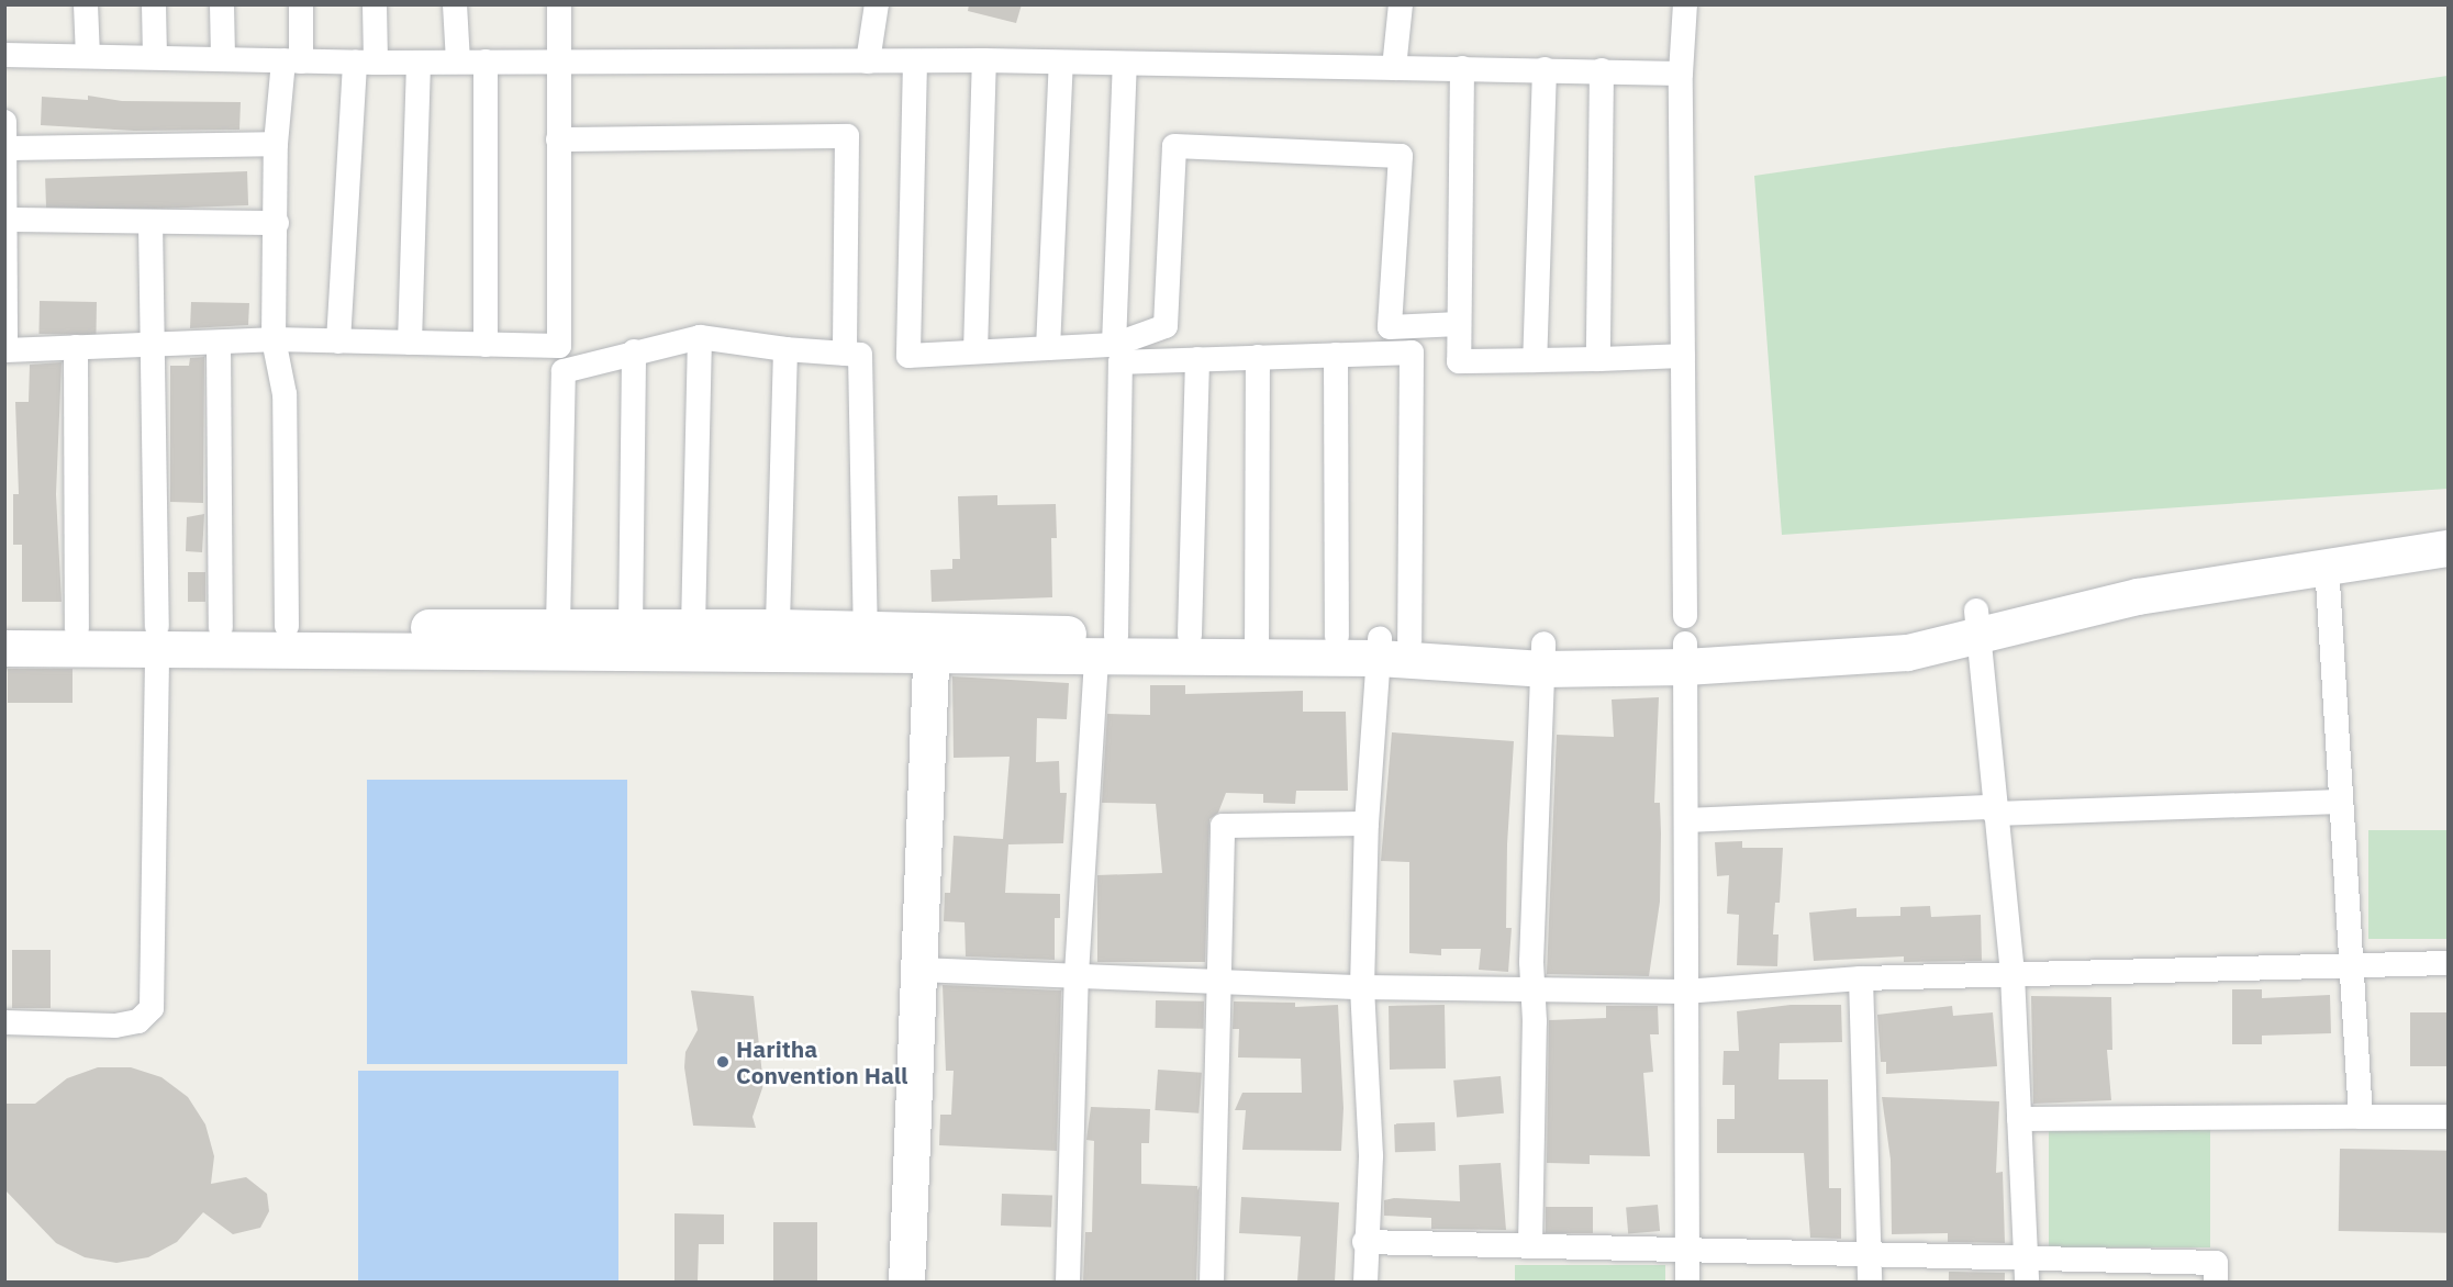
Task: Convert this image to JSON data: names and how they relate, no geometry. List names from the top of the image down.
{
  "places": ["Haritha Convention Hall"]
}
